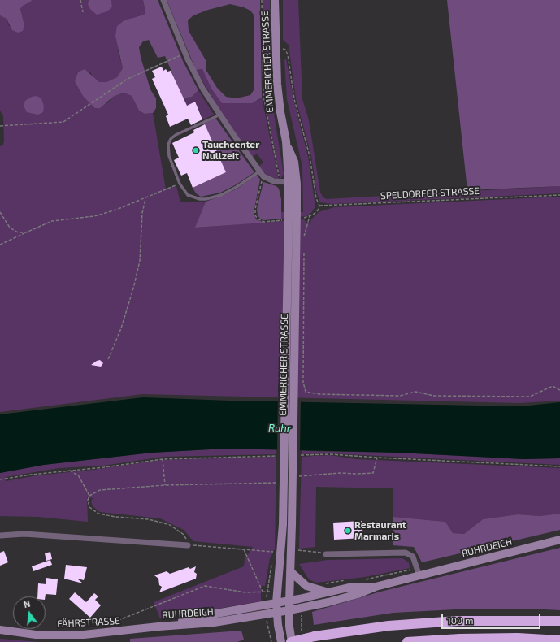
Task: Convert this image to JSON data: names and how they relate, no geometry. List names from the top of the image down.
{
  "streets": {
    "main road": ["EMMERICHER STRASSE", "RUHRDEICH", "FÄHRSTRASSE"],
    "path": ["SPELDORFER STRASSE"]
  },
  "crossings": [
    ["EMMERICHER STRASSE", "RUHRDEICH"],
    ["RUHRDEICH", "FÄHRSTRASSE"]
  ],
  "water": ["Ruhr"],
  "places": ["Tauchcenter Nullzeit", "Restaurant Marmaris"],
  "scale_bar": "100 m",
  "north": "top"
}
